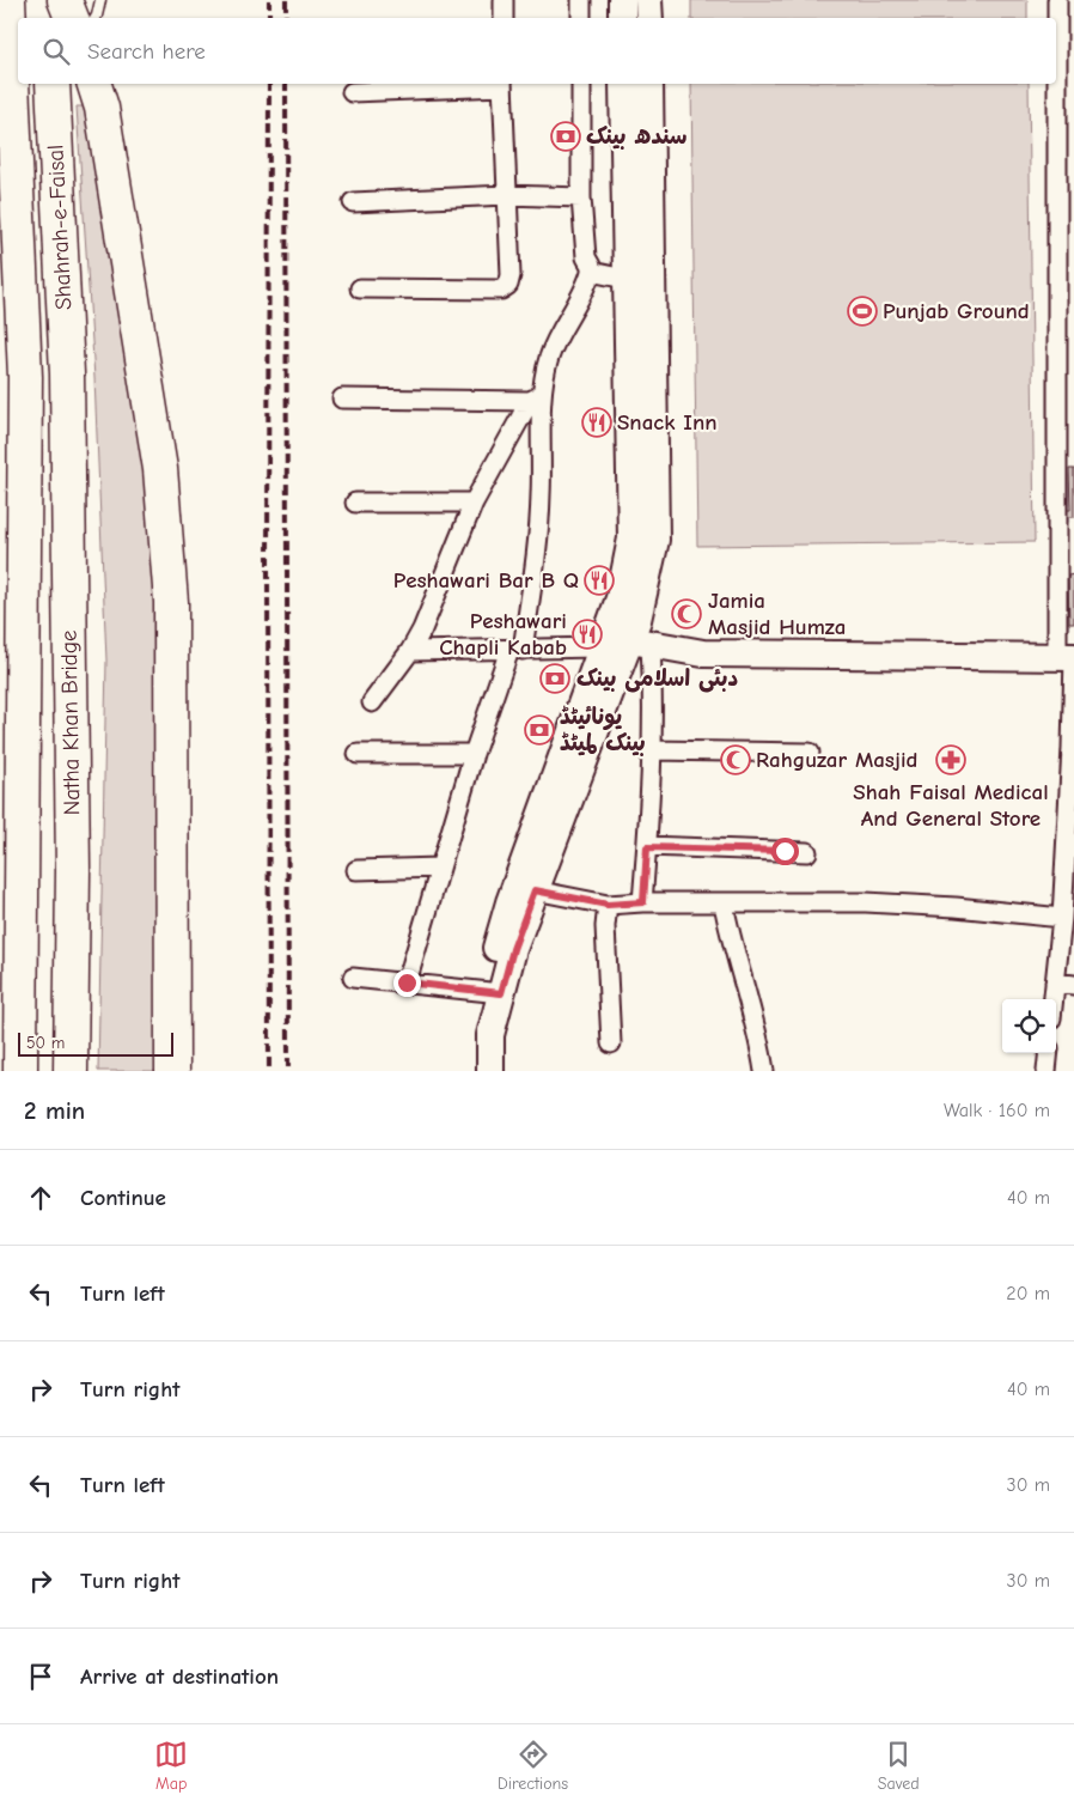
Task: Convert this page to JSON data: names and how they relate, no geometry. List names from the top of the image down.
{
  "streets": {
    "highway": ["Shahrah-e-Faisal", "Natha Khan Bridge"]
  },
  "crossings": [
    ["Shahrah-e-Faisal", "Natha Khan Bridge"]
  ],
  "places": {
    "bank": ["سندھ بینک", "دبئی اسلامی بینک", "یونائیٹڈ بینک لمیٹڈ"],
    "sports": ["Punjab Ground"],
    "restaurant": ["Snack Inn", "Peshawari Bar B Q", "Peshawari Chapli Kabab"],
    "mosque": ["Jamia Masjid Humza", "Rahguzar Masjid"],
    "pharmacy": ["Shah Faisal Medical And General Store"]
  },
  "scale_bar": "50 m",
  "page": {
    "search": "Search here",
    "scale": "50 m",
    "heading": ["2 min", "Walk · 160 m"],
    "list": [
      ["Continue", "40 m"],
      ["Turn left", "20 m"],
      ["Turn right", "40 m"],
      ["Turn left", "30 m"],
      ["Turn right", "30 m"],
      "Arrive at destination"
    ],
    "nav": ["Map", "Directions", "Saved"]
  }
}
